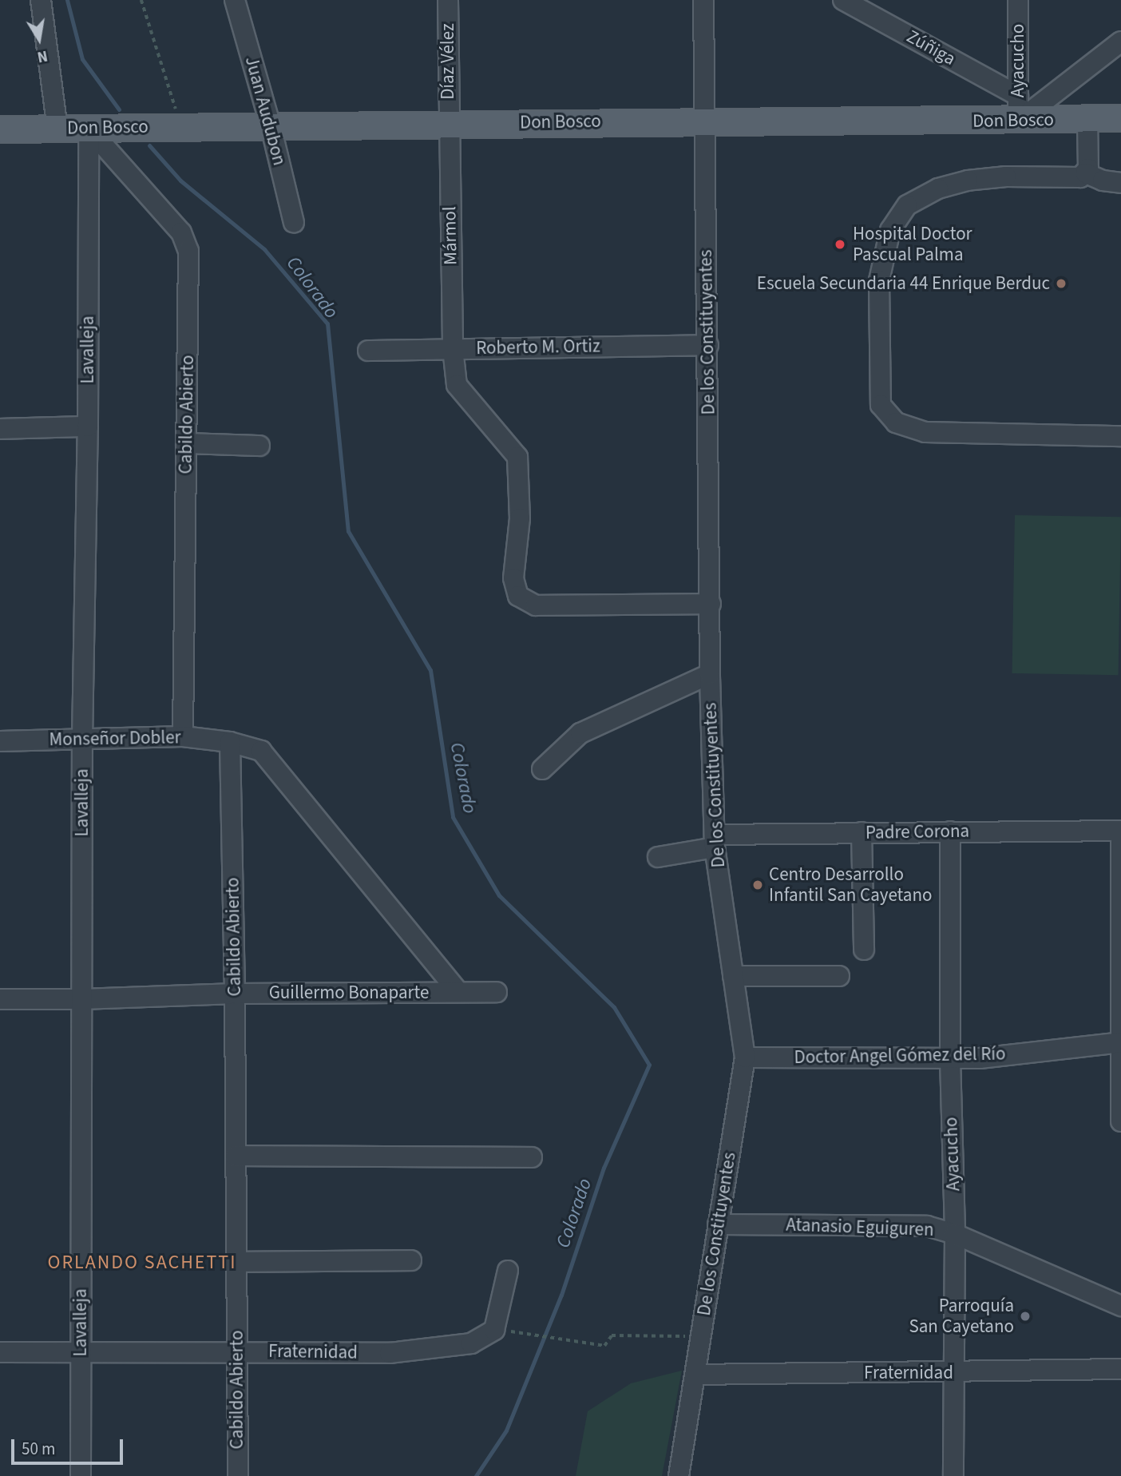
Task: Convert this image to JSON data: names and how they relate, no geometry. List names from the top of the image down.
{
  "streets": {
    "main road": ["Don Bosco"],
    "street": [
      "Zúñiga",
      "Ayacucho",
      "Díaz Vélez",
      "Juan Audubon",
      "Mármol",
      "De los Constituyentes",
      "Roberto M. Ortiz",
      "Lavalleja",
      "Cabildo Abierto",
      "Monseñor Dobler",
      "Padre Corona",
      "Guillermo Bonaparte",
      "Doctor Angel Gómez del Río",
      "Atanasio Eguiguren",
      "Fraternidad"
    ]
  },
  "crossings": [
    ["Zúñiga", "Ayacucho"],
    ["Ayacucho", "Don Bosco"],
    ["Ayacucho", "Padre Corona"],
    ["Ayacucho", "Doctor Angel Gómez del Río"],
    ["Ayacucho", "Atanasio Eguiguren"],
    ["Ayacucho", "Fraternidad"],
    ["Díaz Vélez", "Don Bosco"],
    ["Díaz Vélez", "Mármol"],
    ["Juan Audubon", "Don Bosco"],
    ["Don Bosco", "Mármol"],
    ["Don Bosco", "De los Constituyentes"],
    ["Don Bosco", "Lavalleja"],
    ["Don Bosco", "Cabildo Abierto"],
    ["Mármol", "De los Constituyentes"],
    ["Mármol", "Roberto M. Ortiz"],
    ["De los Constituyentes", "Roberto M. Ortiz"],
    ["De los Constituyentes", "Padre Corona"],
    ["De los Constituyentes", "Doctor Angel Gómez del Río"],
    ["De los Constituyentes", "Atanasio Eguiguren"],
    ["De los Constituyentes", "Fraternidad"],
    ["Lavalleja", "Cabildo Abierto"],
    ["Lavalleja", "Monseñor Dobler"],
    ["Lavalleja", "Guillermo Bonaparte"],
    ["Lavalleja", "Fraternidad"],
    ["Cabildo Abierto", "Monseñor Dobler"],
    ["Cabildo Abierto", "Guillermo Bonaparte"],
    ["Cabildo Abierto", "Fraternidad"]
  ],
  "districts": ["ORLANDO SACHETTI"],
  "water": ["Colorado"],
  "places": [
    "Hospital Doctor Pascual Palma",
    "Escuela Secundaria 44 Enrique Berduc",
    "Centro Desarrollo Infantil San Cayetano",
    "Parroquía San Cayetano"
  ],
  "scale_bar": "50 m",
  "north": "bottom"
}
